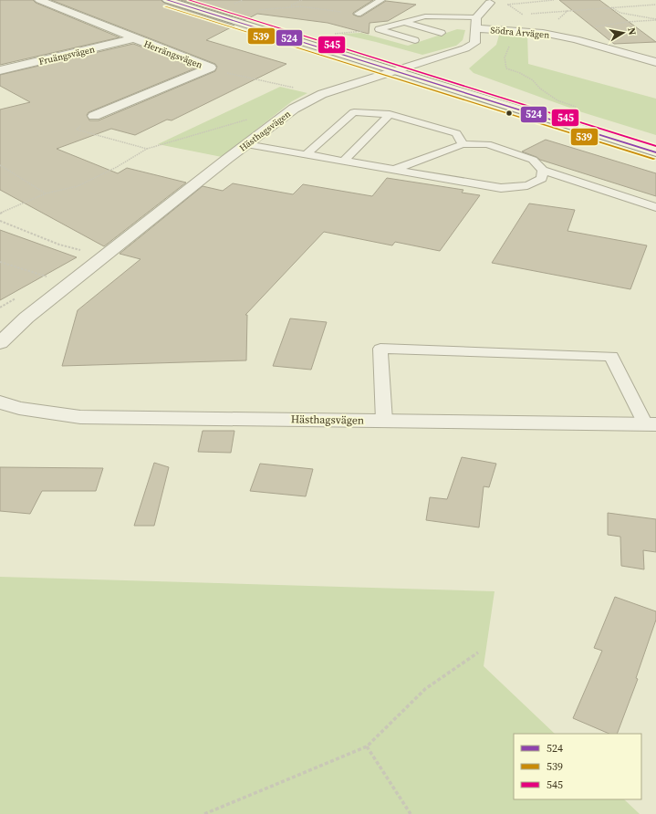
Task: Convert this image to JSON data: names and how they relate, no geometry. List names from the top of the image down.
{
  "streets": {
    "street": [
      "Södra Årvägen",
      "Herrängsvägen",
      "Fruängsvägen",
      "Hästhagsvägen"
    ]
  },
  "crossings": [
    ["Södra Årvägen", "Hästhagsvägen"],
    ["Herrängsvägen", "Fruängsvägen"]
  ],
  "lines": ["transit line 524", "transit line 545", "transit line 539"],
  "legend": ["524", "539", "545"],
  "north": "right"
}
